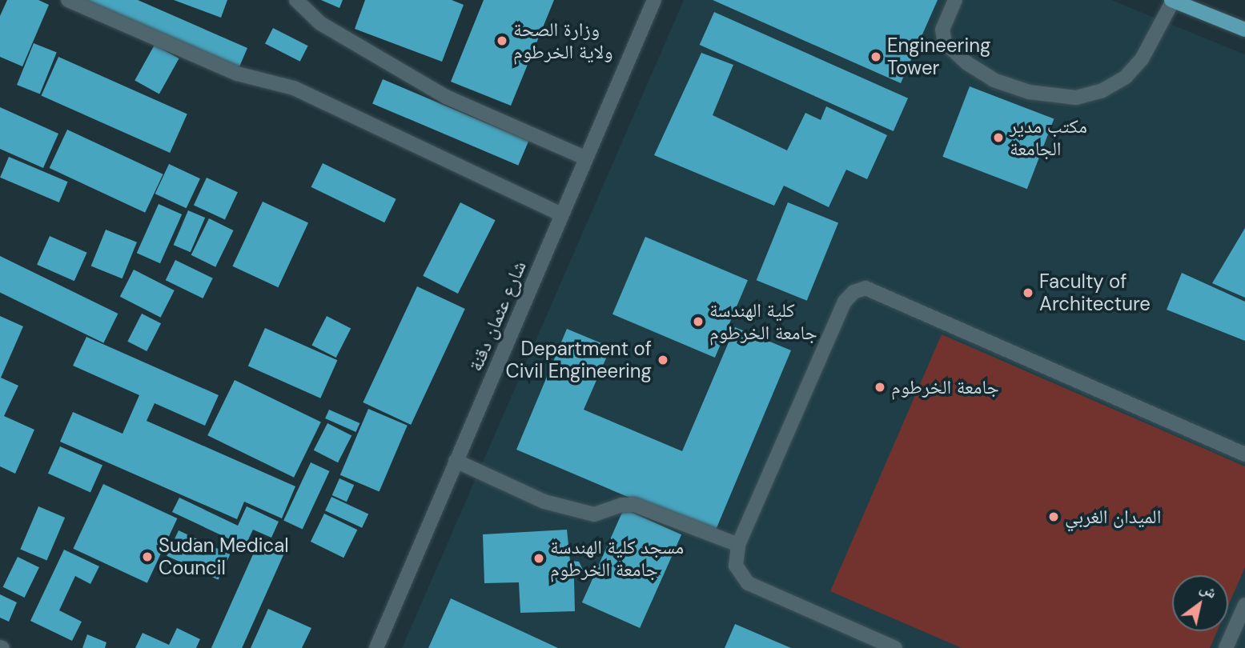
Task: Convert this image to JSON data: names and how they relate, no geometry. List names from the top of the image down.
{
  "streets": {
    "street": ["شارع عثمان دقنة"]
  },
  "places": [
    "وزارة الصحة ولاية الخرطوم",
    "Engineering Tower",
    "مكتب مدير الجامعة",
    "Faculty of Architecture",
    "كلية الهندسة جامعة الخرطوم",
    "Department of Civil Engineering",
    "جامعة الخرطوم",
    "الميدان الغربي",
    "Sudan Medical Council",
    "مسجد كلية الهندسة جامعة الخرطوم"
  ],
  "north": "top right"
}
